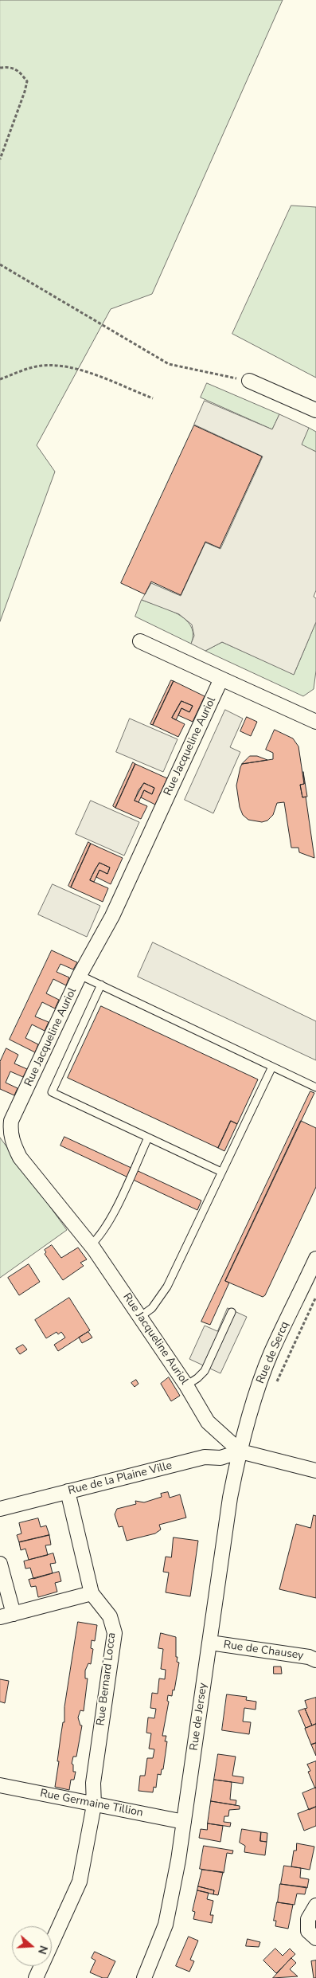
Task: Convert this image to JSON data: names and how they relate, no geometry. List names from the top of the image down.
{
  "streets": {
    "street": [
      "Rue Jacqueline Auriol",
      "Rue de Sercq",
      "Rue de la Plaine Ville",
      "Rue de Chausey",
      "Rue Bernard Locca",
      "Rue de Jersey",
      "Rue Germaine Tillion"
    ]
  },
  "crossings": [
    ["Rue Jacqueline Auriol", "Rue de Sercq"],
    ["Rue Jacqueline Auriol", "Rue de la Plaine Ville"],
    ["Rue Jacqueline Auriol", "Rue de Jersey"],
    ["Rue de Sercq", "Rue de la Plaine Ville"],
    ["Rue de Sercq", "Rue de Jersey"],
    ["Rue de la Plaine Ville", "Rue Bernard Locca"],
    ["Rue de la Plaine Ville", "Rue de Jersey"],
    ["Rue de Chausey", "Rue de Jersey"],
    ["Rue Bernard Locca", "Rue Germaine Tillion"],
    ["Rue de Jersey", "Rue Germaine Tillion"]
  ],
  "north": "right"
}
